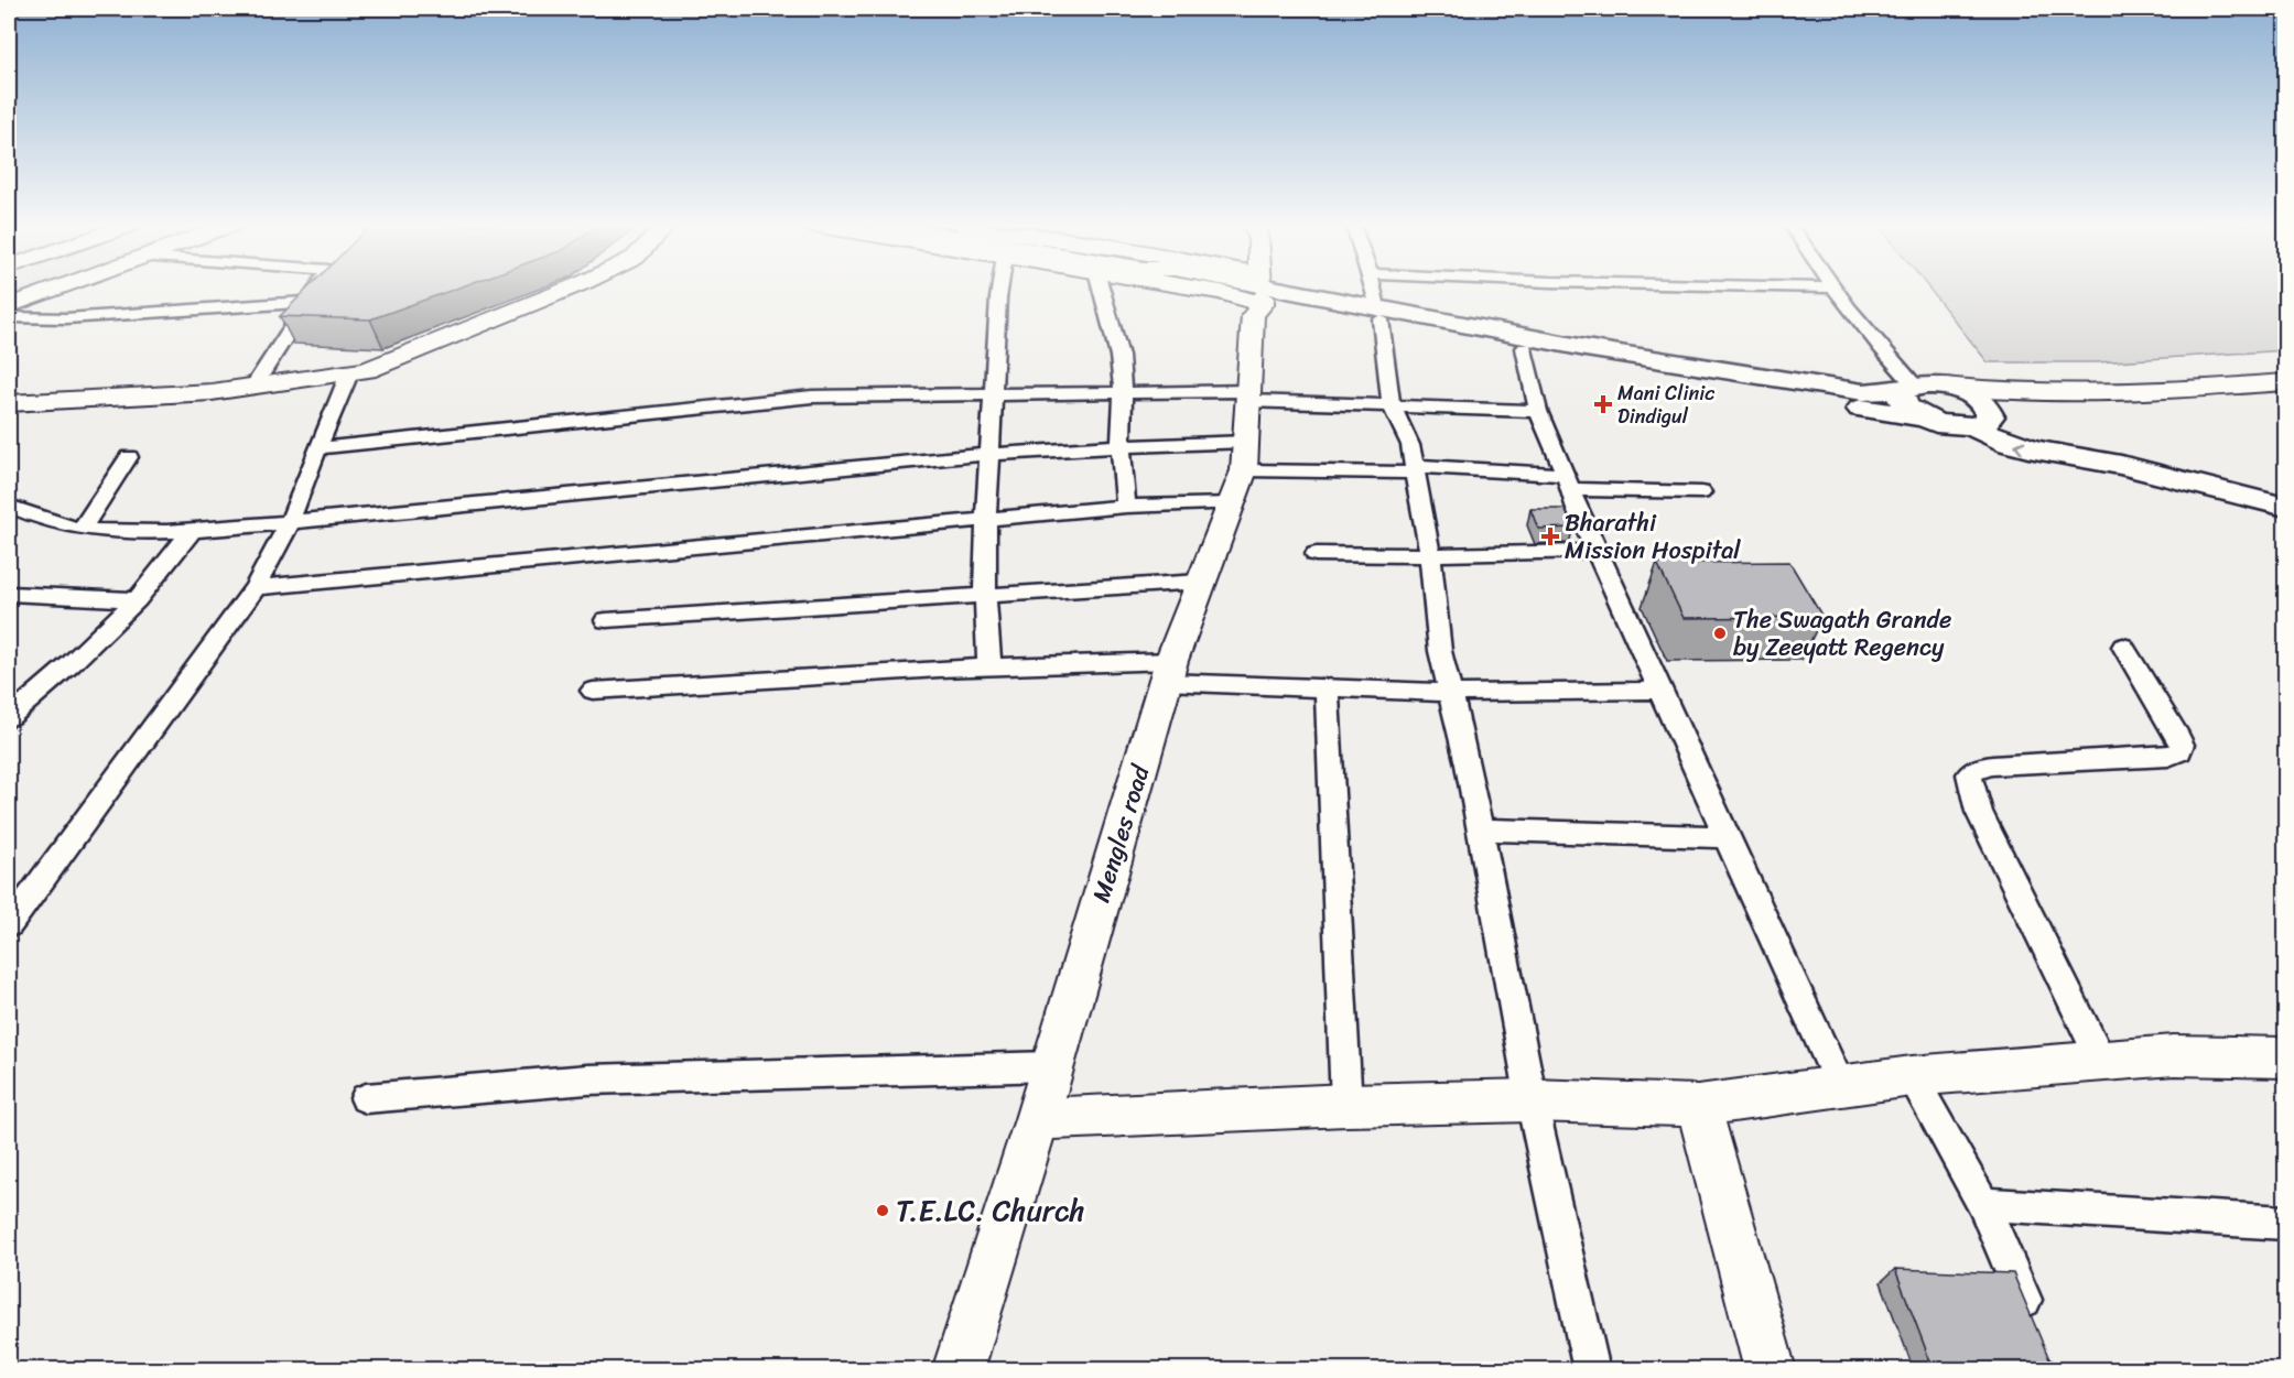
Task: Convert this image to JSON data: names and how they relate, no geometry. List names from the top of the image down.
{
  "streets": {
    "main road": ["Mengles road"]
  },
  "places": {
    "health": ["Mani Clinic Dindigul", "Bharathi Mission Hospital"],
    "other": ["The Swagath Grande by Zeeyatt Regency", "T.E.LC. Church"]
  }
}
